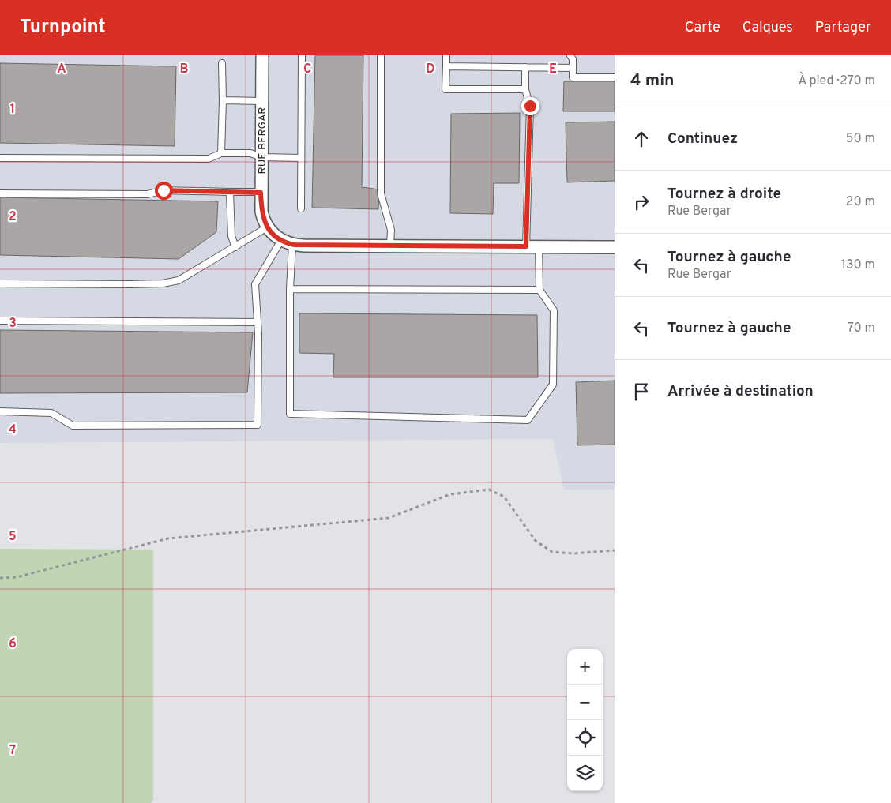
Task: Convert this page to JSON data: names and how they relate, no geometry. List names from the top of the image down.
{
  "streets": {
    "street": ["RUE BERGAR"]
  },
  "page": {
    "header": "Turnpoint",
    "nav": ["Carte", "Calques", "Partager"],
    "heading": ["4 min", "À pied · 270 m"],
    "list": [
      ["Continuez", "50 m"],
      ["Tournez à droite", "Rue Bergar", "20 m"],
      ["Tournez à gauche", "Rue Bergar", "130 m"],
      ["Tournez à gauche", "70 m"],
      "Arrivée à destination"
    ],
    "map_buttons": ["+", "−"]
  },
  "grid": {
    "columns": [
      "A",
      "B",
      "C",
      "D",
      "E"
    ],
    "rows": [
      "1",
      "2",
      "3",
      "4",
      "5",
      "6",
      "7"
    ]
  }
}
